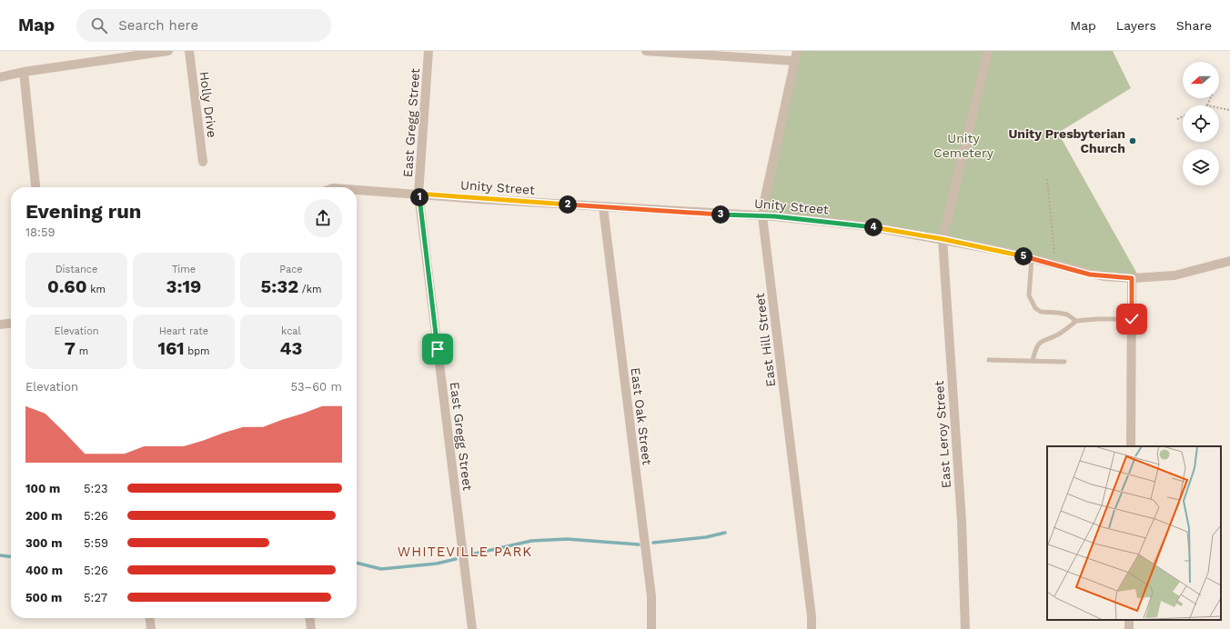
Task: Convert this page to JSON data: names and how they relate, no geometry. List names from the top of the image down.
{
  "streets": {
    "street": [
      "Holly Drive",
      "East Gregg Street",
      "Unity Street",
      "East Hill Street",
      "East Oak Street",
      "East Leroy Street"
    ]
  },
  "crossings": [
    ["East Gregg Street", "Unity Street"],
    ["Unity Street", "East Hill Street"],
    ["Unity Street", "East Oak Street"],
    ["Unity Street", "East Leroy Street"]
  ],
  "districts": ["WHITEVILLE PARK"],
  "parks": ["Unity Cemetery"],
  "places": ["Unity Presbyterian Church"],
  "north": "left",
  "page": {
    "header": "Map",
    "search": "Search here",
    "nav": ["Map", "Layers", "Share"],
    "heading": ["Evening run", "18:59"],
    "pins": [
      "1",
      "2",
      "3",
      "4",
      "5"
    ],
    "stats": [
      ["Distance", "0.60 km"],
      ["Time", "3:19"],
      ["Pace", "5:32 /km"],
      ["Elevation", "7 m"],
      ["Heart rate", "161 bpm"],
      ["kcal", "43"]
    ],
    "chart": ["Elevation", "53–60 m"],
    "list": [
      {
        "name": "100 m",
        "note": "5:23"
      },
      {
        "name": "200 m",
        "note": "5:26"
      },
      {
        "name": "300 m",
        "note": "5:59"
      },
      {
        "name": "400 m",
        "note": "5:26"
      },
      {
        "name": "500 m",
        "note": "5:27"
      }
    ]
  }
}
